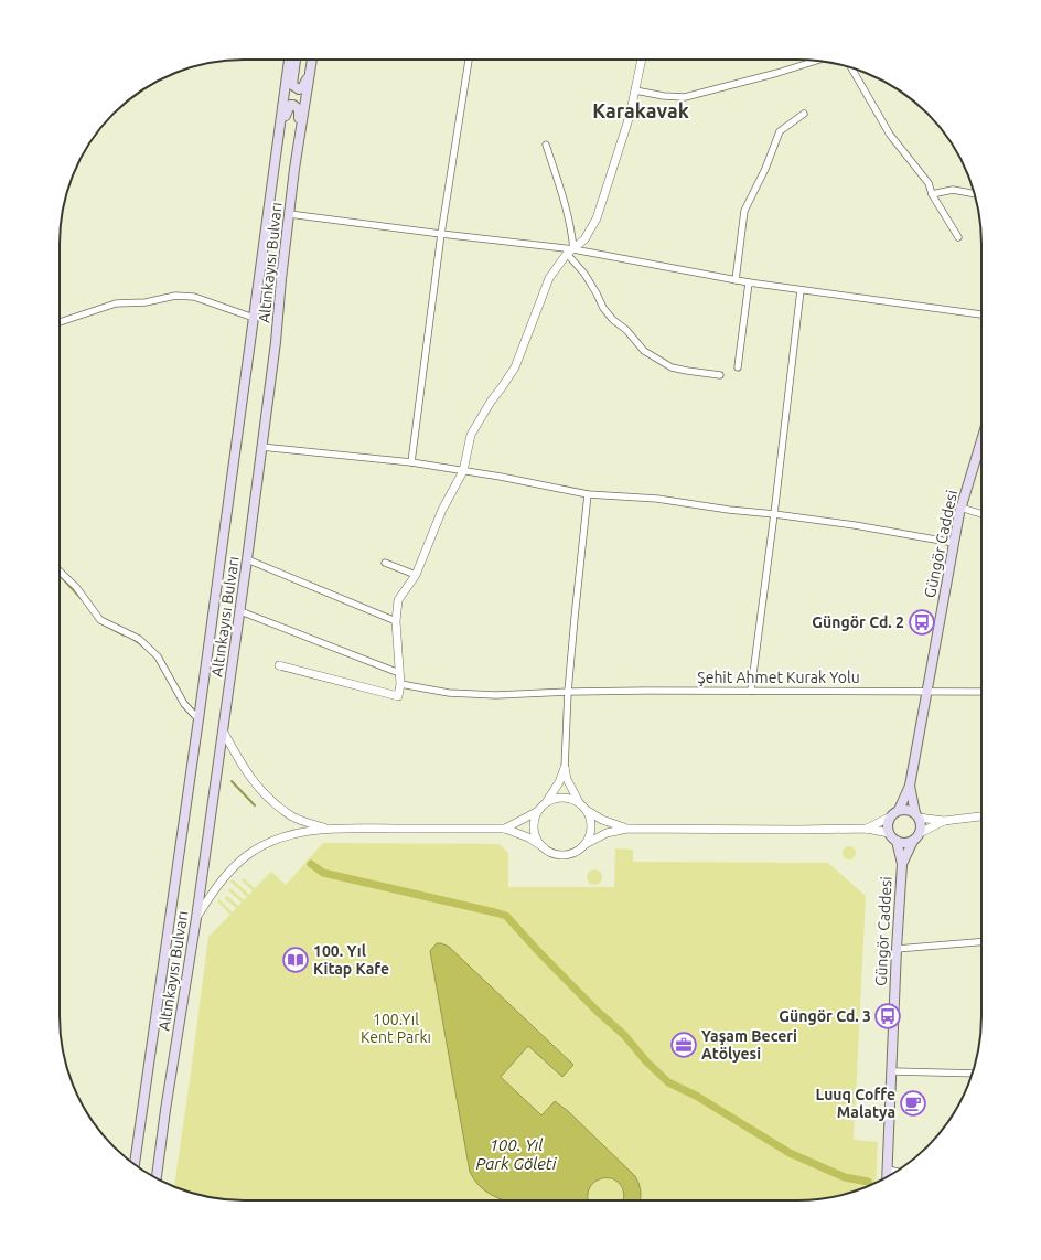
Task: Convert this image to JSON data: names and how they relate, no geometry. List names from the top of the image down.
{
  "streets": {
    "main road": ["Altınkayısı Bulvarı", "Güngör Caddesi"],
    "street": ["Şehit Ahmet Kurak Yolu"]
  },
  "crossings": [
    ["Güngör Caddesi", "Şehit Ahmet Kurak Yolu"]
  ],
  "districts": ["Karakavak"],
  "water": ["100. Yıl Park Göleti"],
  "parks": ["100.Yıl Kent Parkı"],
  "places": {
    "bus stop": ["Güngör Cd. 2", "Güngör Cd. 3"],
    "library": ["100. Yıl Kitap Kafe"],
    "office": ["Yaşam Beceri Atölyesi"],
    "cafe": ["Luuq Coffe Malatya"]
  }
}
